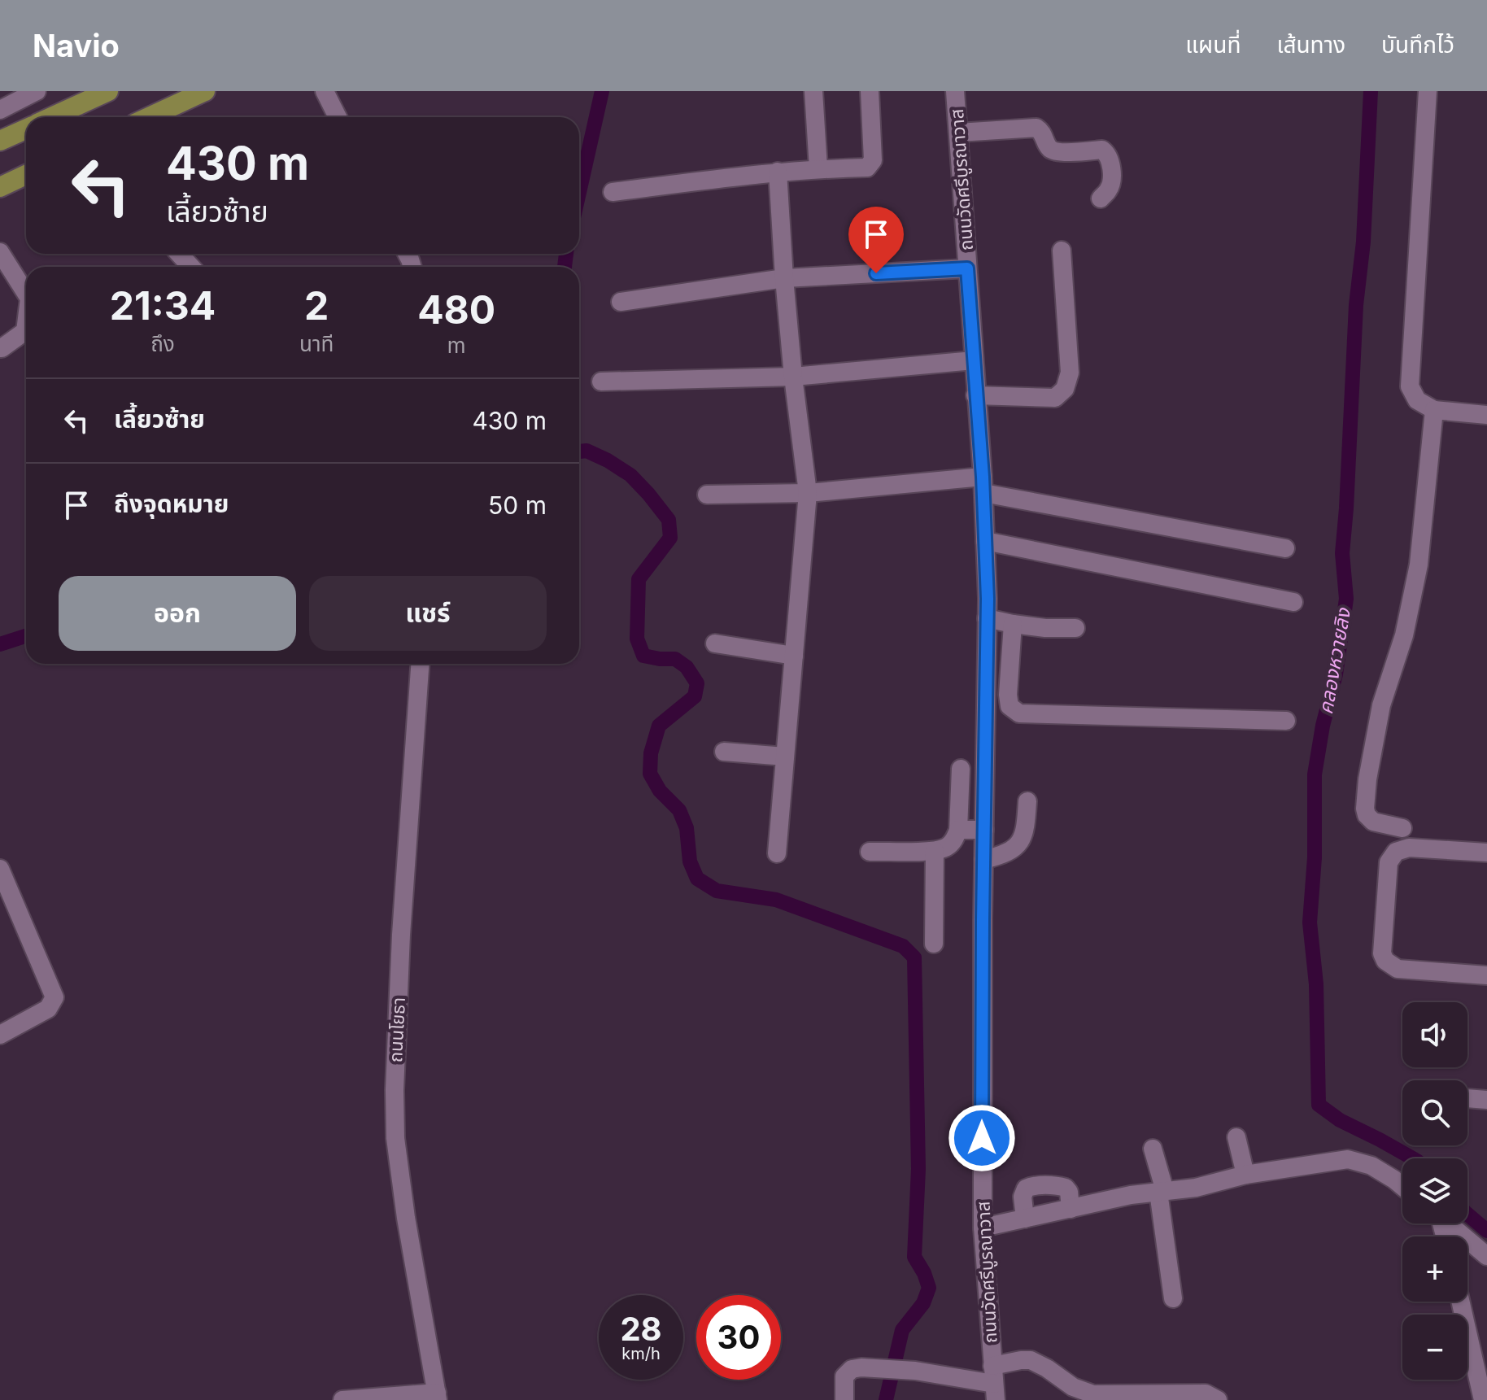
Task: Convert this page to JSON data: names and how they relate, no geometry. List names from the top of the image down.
{
  "streets": {
    "street": ["ถนนวัดศรีบูรณาวาส", "ถนนโยธา"]
  },
  "water": ["คลองหวายลิง"],
  "page": {
    "header": "Navio",
    "nav": ["แผนที่", "เส้นทาง", "บันทึกไว้"],
    "turn": ["430 m", "เลี้ยวซ้าย"],
    "eta": [
      "21:34",
      "ถึง",
      "2",
      "นาที",
      "480",
      "m"
    ],
    "list": [
      {
        "name": "เลี้ยวซ้าย",
        "value": "430 m"
      },
      {
        "name": "ถึงจุดหมาย",
        "value": "50 m"
      }
    ],
    "buttons": ["ออก", "แชร์"],
    "map_buttons": ["+", "−"],
    "speed": "28 km/h",
    "limit": "30"
  }
}
